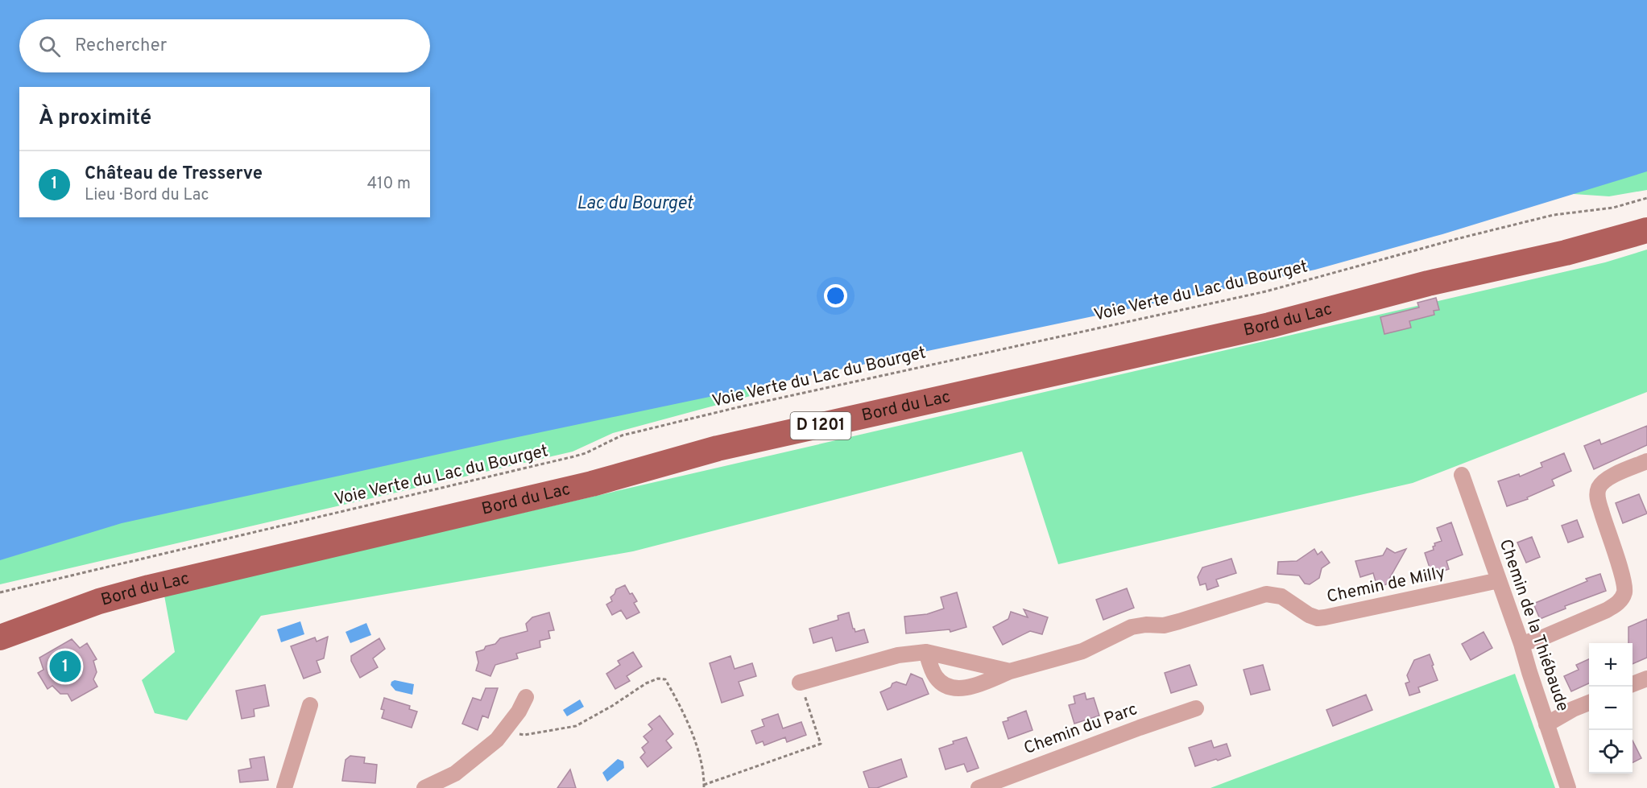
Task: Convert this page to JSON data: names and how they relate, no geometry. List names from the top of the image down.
{
  "streets": {
    "main road": ["Bord du Lac", "D 1201"],
    "street": ["Chemin de Milly", "Chemin de la Thiébaude", "Chemin du Parc"],
    "path": ["Voie Verte du Lac du Bourget"]
  },
  "crossings": [
    ["Chemin de Milly", "Chemin de la Thiébaude"]
  ],
  "water": ["Lac du Bourget"],
  "page": {
    "search": "Rechercher",
    "heading": "À proximité",
    "list": [
      {
        "mark": "1",
        "name": "Château de Tresserve",
        "note": "Lieu · Bord du Lac",
        "value": "410 m"
      }
    ],
    "map_buttons": ["+", "−"],
    "pins": "1"
  }
}
